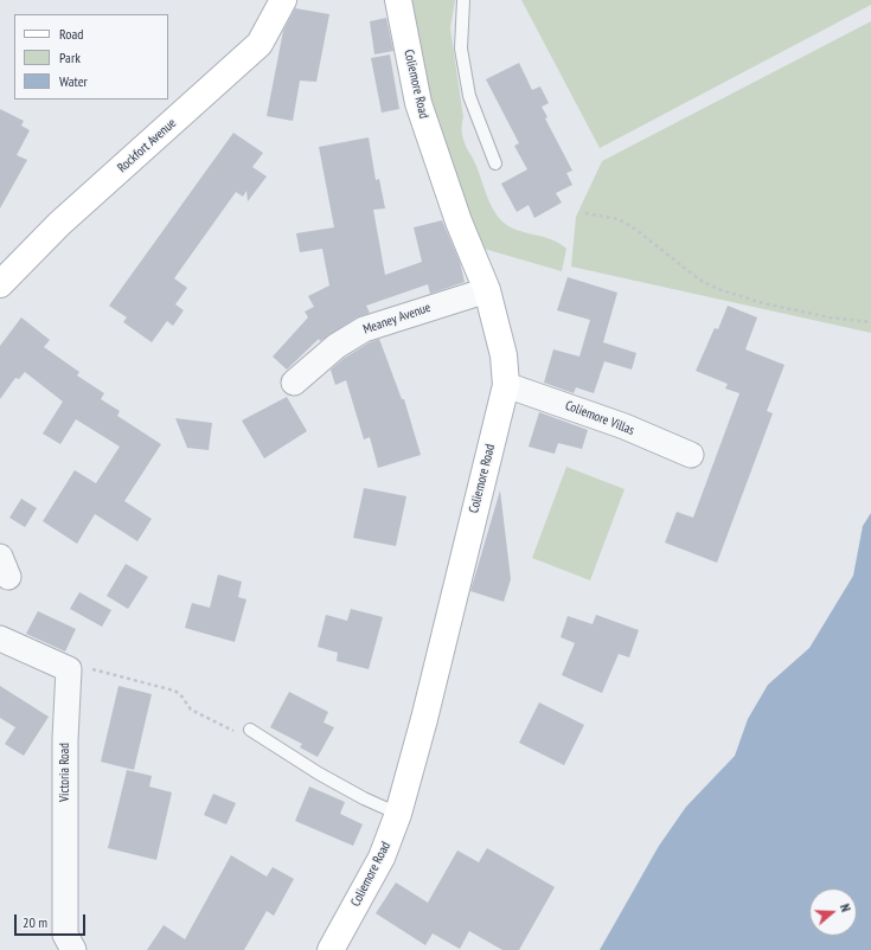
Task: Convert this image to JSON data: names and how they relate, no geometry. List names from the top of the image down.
{
  "streets": {
    "street": [
      "Coliemore Road",
      "Rockfort Avenue",
      "Meaney Avenue",
      "Coliemore Villas",
      "Victoria Road"
    ]
  },
  "crossings": [
    ["Coliemore Road", "Meaney Avenue"],
    ["Coliemore Road", "Coliemore Villas"]
  ],
  "legend": ["Road", "Park", "Water"],
  "scale_bar": "20 m",
  "north": "right"
}
